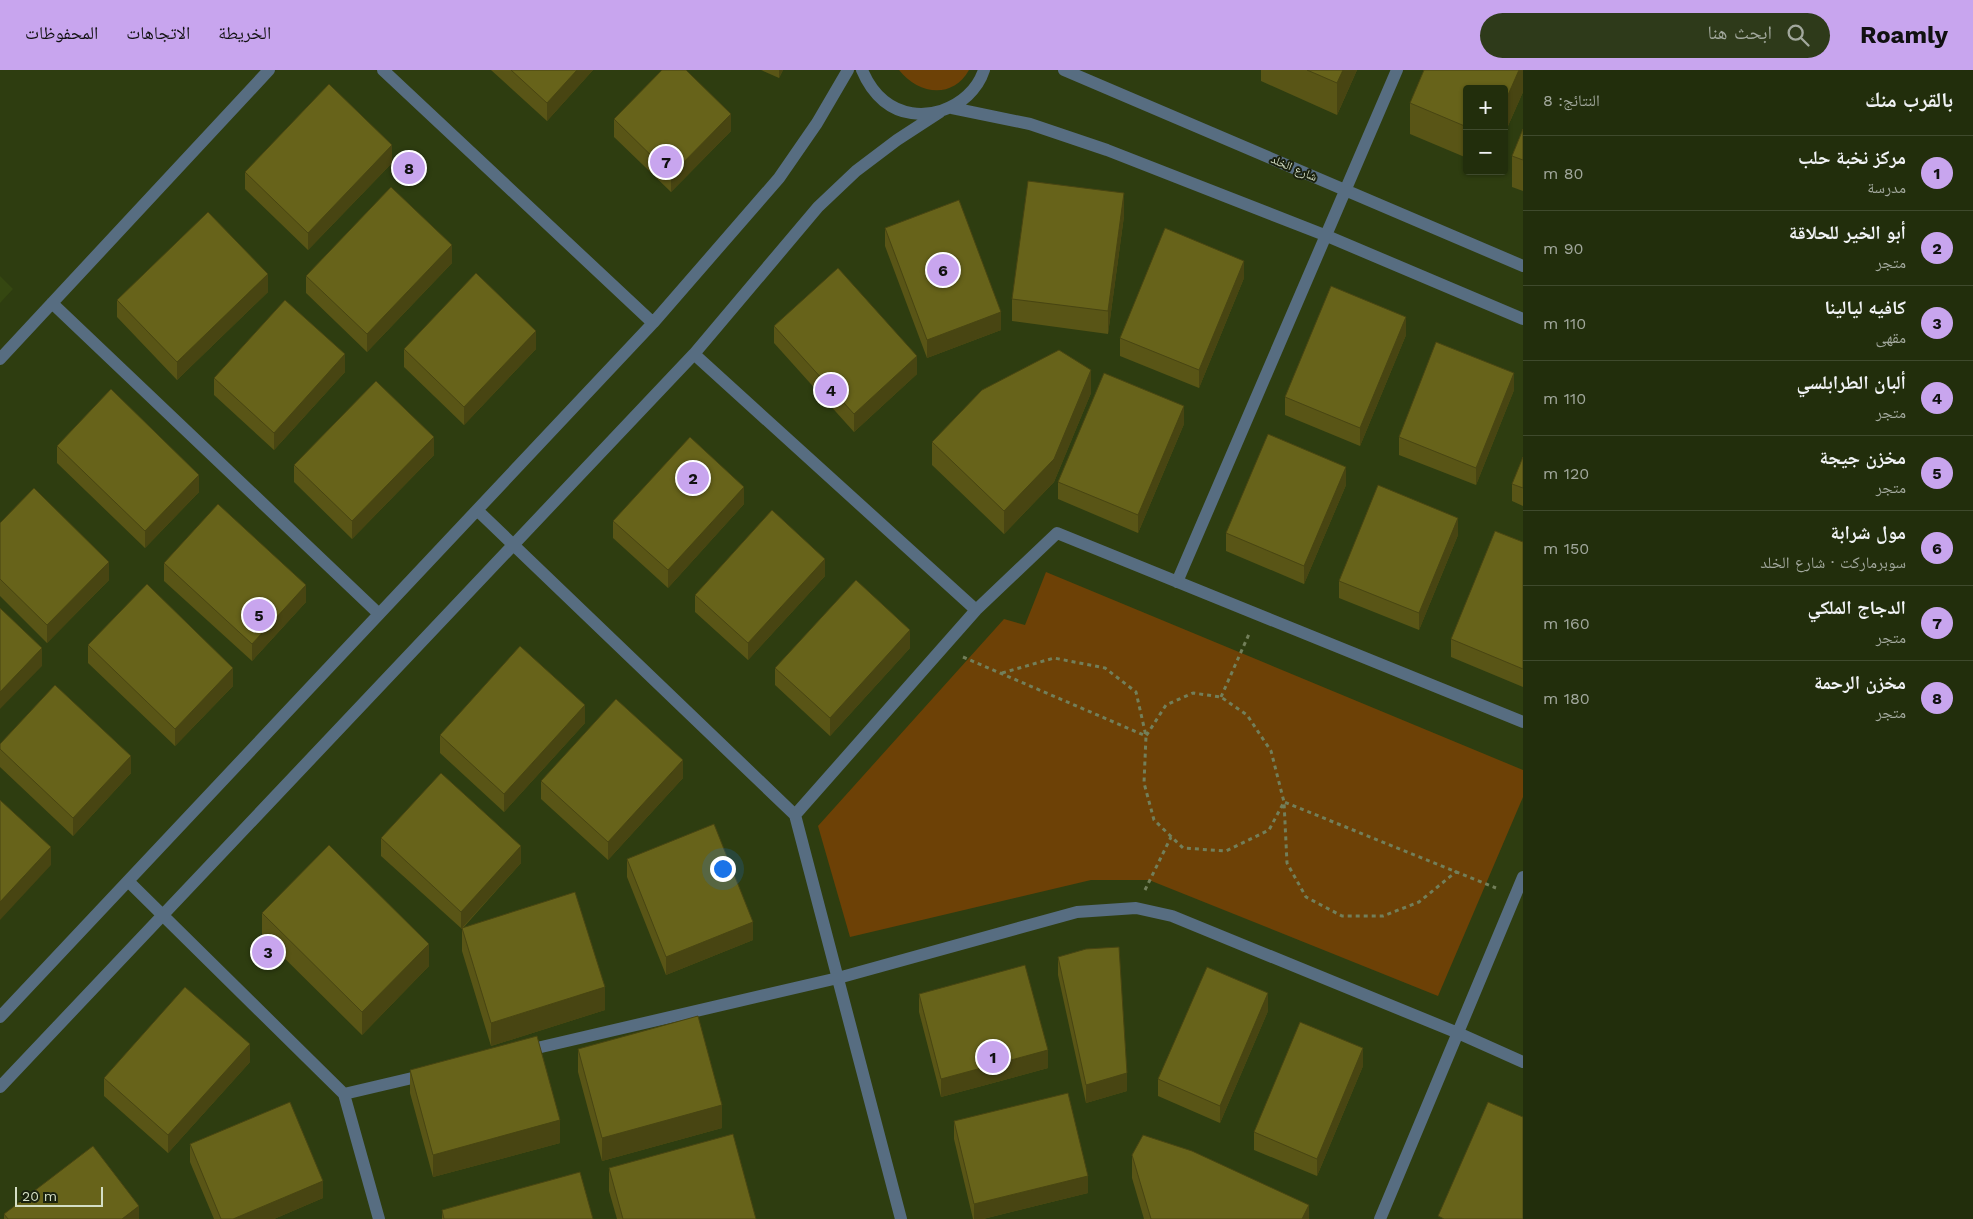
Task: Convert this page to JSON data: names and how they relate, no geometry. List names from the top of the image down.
{
  "streets": {
    "street": ["شارع الخلد"]
  },
  "scale_bar": "20 m",
  "page": {
    "header": "Roamly",
    "search": "ابحث هنا",
    "nav": ["الخريطة", "الاتجاهات", "المحفوظات"],
    "heading": ["بالقرب منك", "النتائج: 8"],
    "map_buttons": ["+", "−"],
    "list": [
      {
        "mark": "1",
        "name": "مركز نخبة حلب",
        "note": "مدرسة",
        "value": "80 m"
      },
      {
        "mark": "2",
        "name": "أبو الخير للحلاقة",
        "note": "متجر",
        "value": "90 m"
      },
      {
        "mark": "3",
        "name": "كافيه ليالينا",
        "note": "مقهى",
        "value": "110 m"
      },
      {
        "mark": "4",
        "name": "ألبان الطرابلسي",
        "note": "متجر",
        "value": "110 m"
      },
      {
        "mark": "5",
        "name": "مخزن جيجة",
        "note": "متجر",
        "value": "120 m"
      },
      {
        "mark": "6",
        "name": "مول شرابة",
        "note": "سوبرماركت · شارع الخلد",
        "value": "150 m"
      },
      {
        "mark": "7",
        "name": "الدجاج الملكي",
        "note": "متجر",
        "value": "160 m"
      },
      {
        "mark": "8",
        "name": "مخزن الرحمة",
        "note": "متجر",
        "value": "180 m"
      }
    ],
    "pins": [
      "7",
      "8",
      "6",
      "4",
      "2",
      "5",
      "3",
      "1"
    ],
    "scale": "20 m"
  }
}
